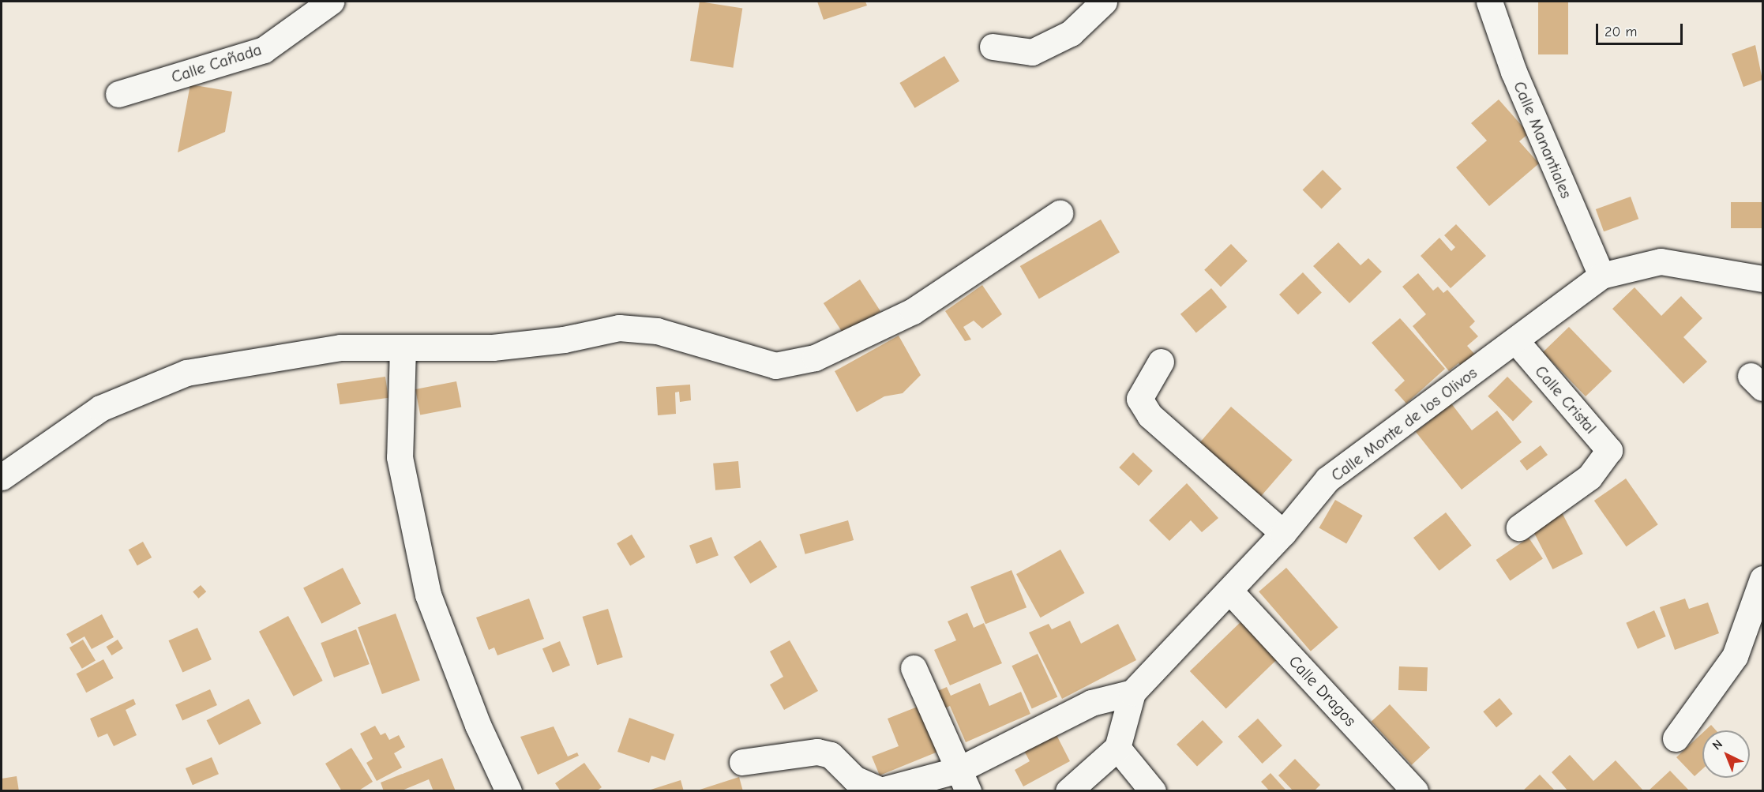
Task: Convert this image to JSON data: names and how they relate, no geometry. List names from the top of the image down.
{
  "streets": {
    "street": [
      "Calle Cañada",
      "Calle Manantiales",
      "Calle Cristal",
      "Calle Monte de los Olivos",
      "Calle Dragos"
    ]
  },
  "crossings": [
    ["Calle Manantiales", "Calle Monte de los Olivos"],
    ["Calle Cristal", "Calle Monte de los Olivos"],
    ["Calle Monte de los Olivos", "Calle Dragos"]
  ],
  "scale_bar": "20 m",
  "north": "top left"
}
